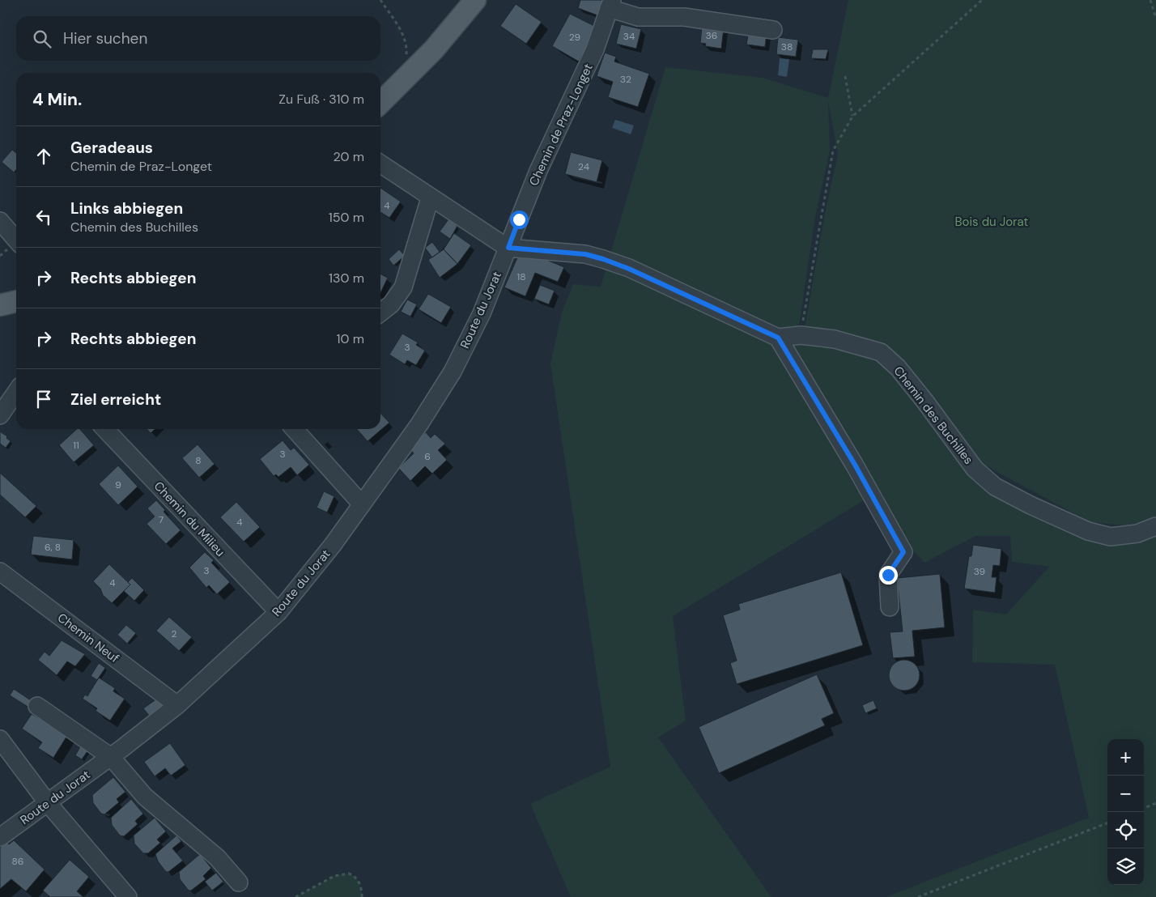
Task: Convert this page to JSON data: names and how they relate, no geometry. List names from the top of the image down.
{
  "streets": {
    "street": [
      "Chemin de Praz-Longet",
      "Route du Jorat",
      "Chemin des Buchilles",
      "Chemin du Milieu",
      "Chemin Neuf"
    ]
  },
  "crossings": [
    ["Chemin de Praz-Longet", "Route du Jorat"],
    ["Route du Jorat", "Chemin du Milieu"],
    ["Route du Jorat", "Chemin Neuf"]
  ],
  "parks": ["Bois du Jorat"],
  "house_numbers": [
    "36",
    "34",
    "29",
    "38",
    "32",
    "24",
    "4",
    "18",
    "3",
    "11",
    "3",
    "6",
    "8",
    "9",
    "7",
    "4",
    "6, 8",
    "3",
    "39",
    "4",
    "2",
    "86"
  ],
  "page": {
    "search": "Hier suchen",
    "heading": ["4 Min.", "Zu Fuß · 310 m"],
    "list": [
      ["Geradeaus", "Chemin de Praz-Longet", "20 m"],
      ["Links abbiegen", "Chemin des Buchilles", "150 m"],
      ["Rechts abbiegen", "130 m"],
      ["Rechts abbiegen", "10 m"],
      "Ziel erreicht"
    ],
    "map_buttons": ["+", "−"]
  }
}
